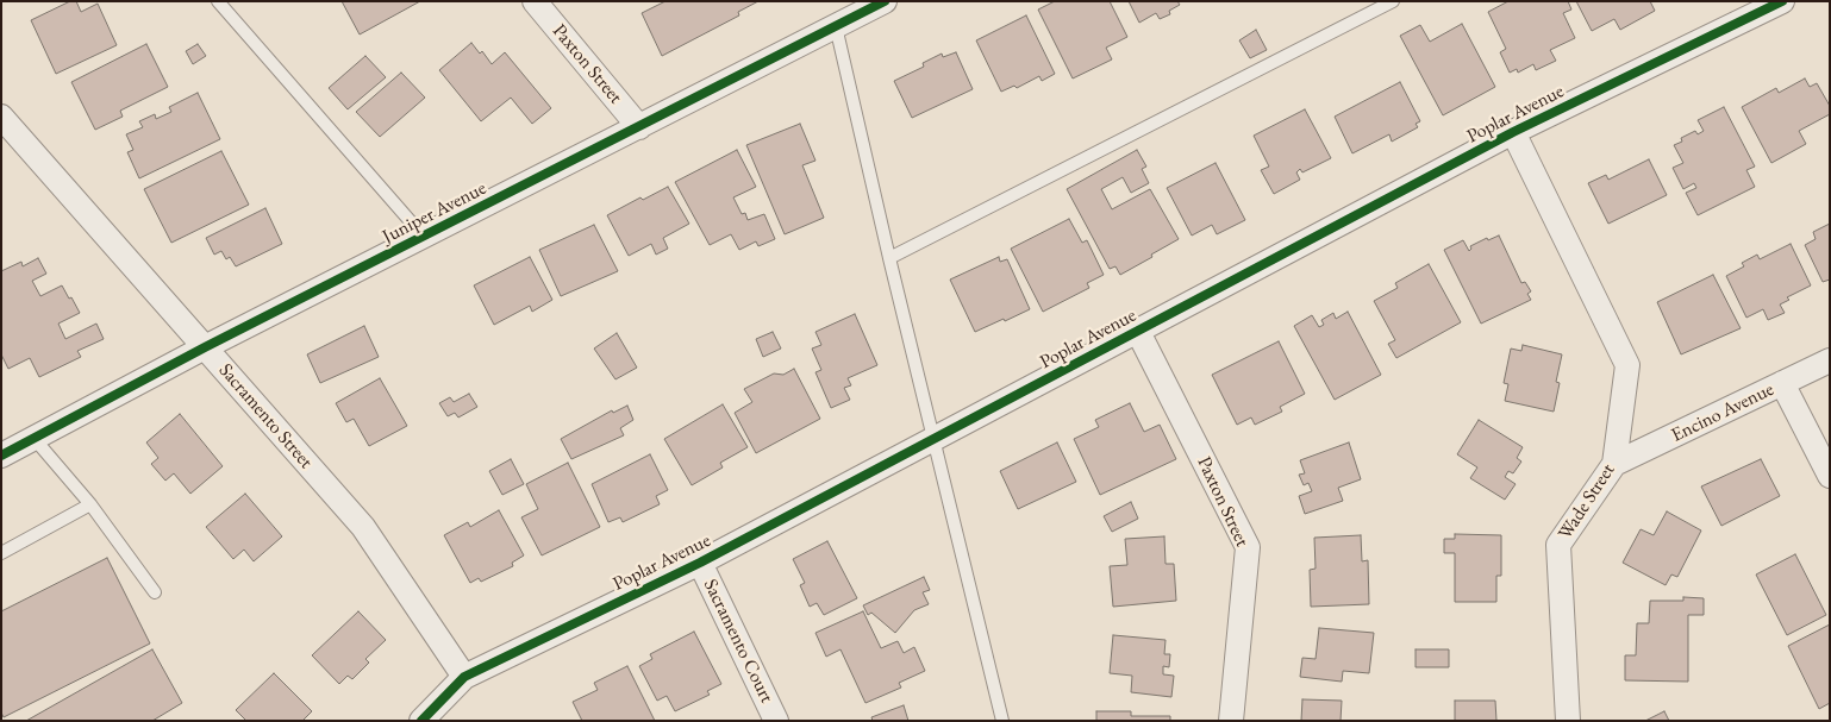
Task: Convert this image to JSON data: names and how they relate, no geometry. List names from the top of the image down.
{
  "streets": {
    "street": [
      "Paxton Street",
      "Poplar Avenue",
      "Juniper Avenue",
      "Encino Avenue",
      "Sacramento Street",
      "Wade Street",
      "Sacramento Court"
    ]
  },
  "crossings": [
    ["Paxton Street", "Poplar Avenue"],
    ["Paxton Street", "Juniper Avenue"],
    ["Poplar Avenue", "Sacramento Street"],
    ["Poplar Avenue", "Wade Street"],
    ["Poplar Avenue", "Sacramento Court"],
    ["Juniper Avenue", "Sacramento Street"],
    ["Encino Avenue", "Wade Street"]
  ]
}
